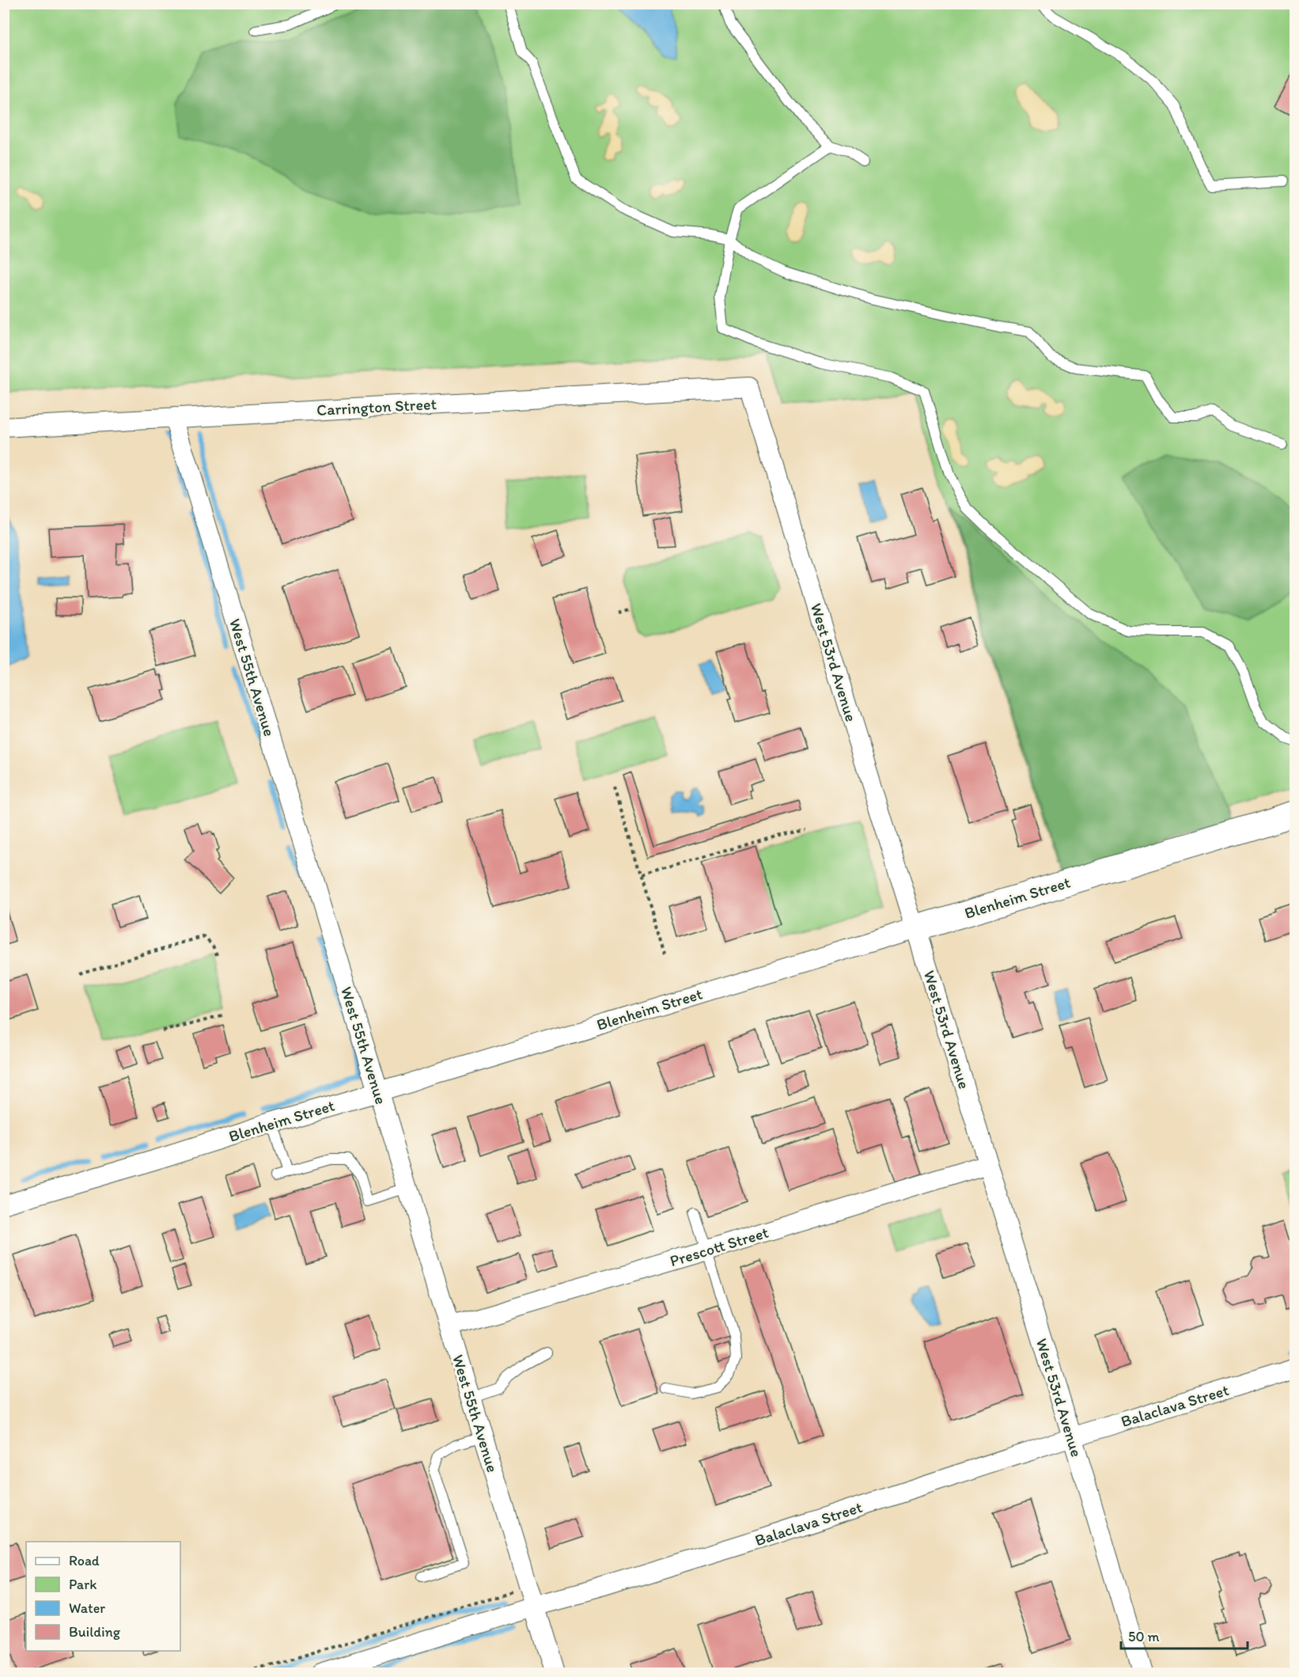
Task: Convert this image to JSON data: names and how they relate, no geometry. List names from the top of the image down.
{
  "streets": {
    "street": [
      "Carrington Street",
      "West 53rd Avenue",
      "West 55th Avenue",
      "Blenheim Street",
      "Prescott Street",
      "Balaclava Street"
    ]
  },
  "crossings": [
    ["Carrington Street", "West 53rd Avenue"],
    ["Carrington Street", "West 55th Avenue"],
    ["West 53rd Avenue", "Blenheim Street"],
    ["West 53rd Avenue", "Prescott Street"],
    ["West 53rd Avenue", "Balaclava Street"],
    ["West 55th Avenue", "Blenheim Street"],
    ["West 55th Avenue", "Prescott Street"],
    ["West 55th Avenue", "Balaclava Street"]
  ],
  "legend": [
    "Road",
    "Park",
    "Water",
    "Building"
  ],
  "scale_bar": "50 m"
}
